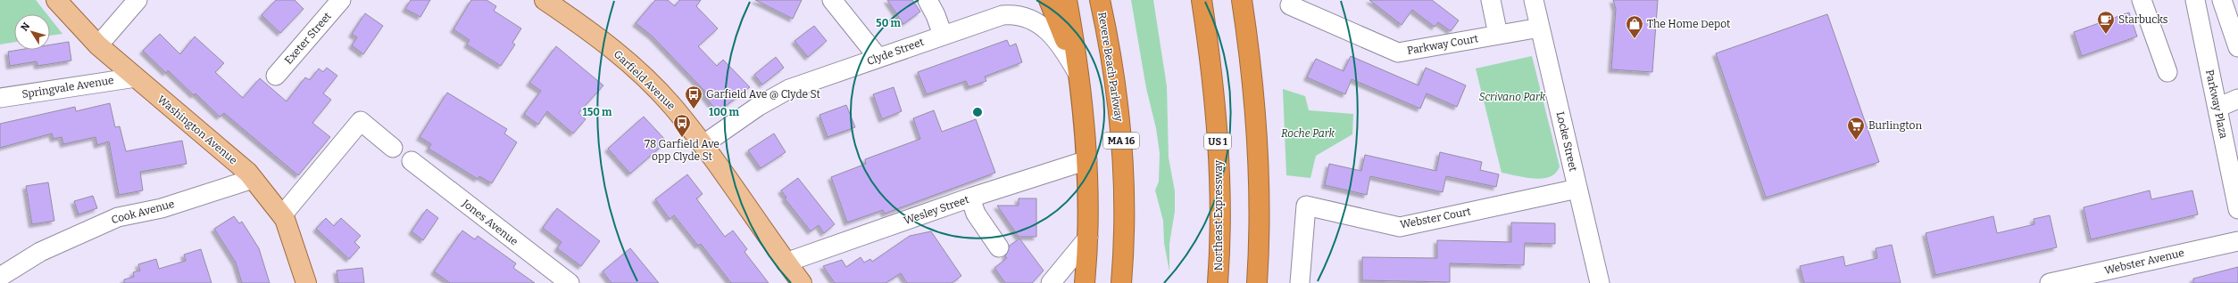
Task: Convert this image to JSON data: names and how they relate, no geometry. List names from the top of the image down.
{
  "streets": {
    "highway": [
      "Revere Beach Parkway",
      "MA 16",
      "US 1",
      "Northeast Expressway"
    ],
    "main road": ["Garfield Avenue", "Washington Avenue"],
    "street": [
      "Exeter Street",
      "Parkway Court",
      "Clyde Street",
      "Springvale Avenue",
      "Parkway Plaza",
      "Locke Street",
      "Wesley Street",
      "Cook Avenue",
      "Webster Court",
      "Jones Avenue",
      "Webster Avenue"
    ]
  },
  "crossings": [
    ["Parkway Court", "Locke Street"],
    ["Clyde Street", "Garfield Avenue"],
    ["Garfield Avenue", "Wesley Street"],
    ["Springvale Avenue", "Washington Avenue"],
    ["Washington Avenue", "Cook Avenue"],
    ["Locke Street", "Webster Court"]
  ],
  "parks": ["Scrivano Park", "Roche Park"],
  "places": {
    "cafe": ["Starbucks"],
    "shop": ["The Home Depot"],
    "bus stop": ["Garfield Ave @ Clyde St", "78 Garfield Ave opp Clyde St"],
    "supermarket": ["Burlington"]
  },
  "north": "top left",
  "rings": ["50 m", "100 m", "150 m"]
}
